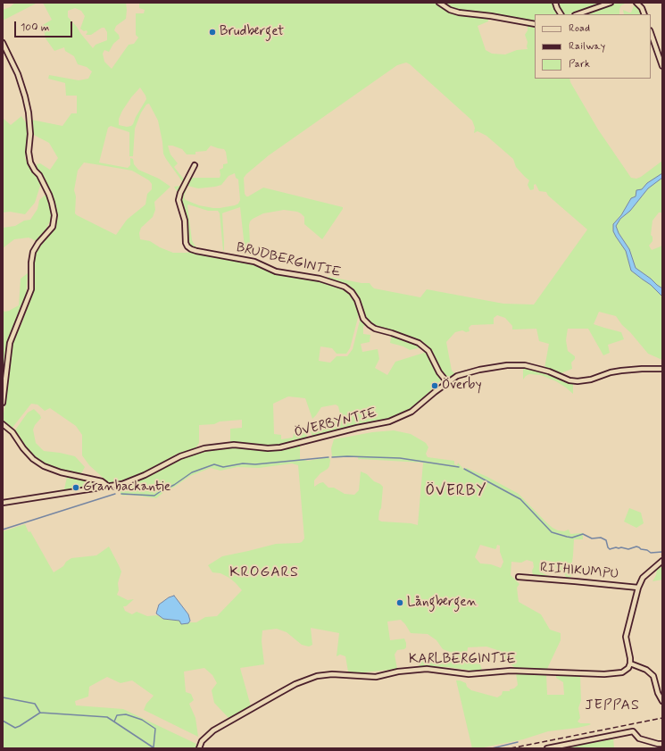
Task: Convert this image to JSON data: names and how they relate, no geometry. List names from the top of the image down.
{
  "streets": {
    "street": [
      "BRUDBERGINTIE",
      "ÖVERBYNTIE",
      "RIIHIKUMPU",
      "KARLBERGINTIE"
    ]
  },
  "crossings": [
    ["BRUDBERGINTIE", "ÖVERBYNTIE"]
  ],
  "districts": ["ÖVERBY", "KROGARS", "JEPPAS"],
  "places": [
    "Brudberget",
    "Överby",
    "Granbackantie",
    "Långbergen"
  ],
  "legend": ["Road", "Railway", "Park"],
  "scale_bar": "100 m"
}
